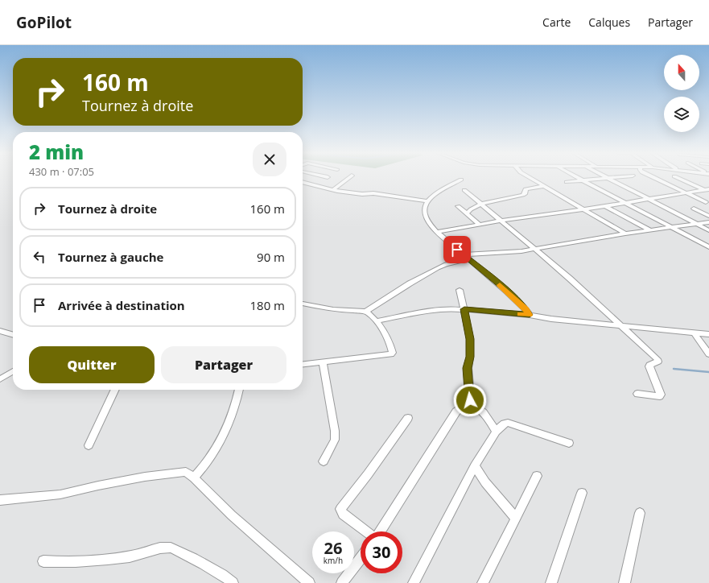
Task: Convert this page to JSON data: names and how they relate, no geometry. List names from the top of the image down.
{
  "north": "top",
  "page": {
    "header": "GoPilot",
    "nav": ["Carte", "Calques", "Partager"],
    "turn": ["160 m", "Tournez à droite"],
    "heading": ["2 min", "430 m · 07:05"],
    "list": [
      {
        "name": "Tournez à droite",
        "value": "160 m"
      },
      {
        "name": "Tournez à gauche",
        "value": "90 m"
      },
      {
        "name": "Arrivée à destination",
        "value": "180 m"
      }
    ],
    "buttons": ["Quitter", "Partager"],
    "speed": "26 km/h",
    "limit": "30"
  }
}
